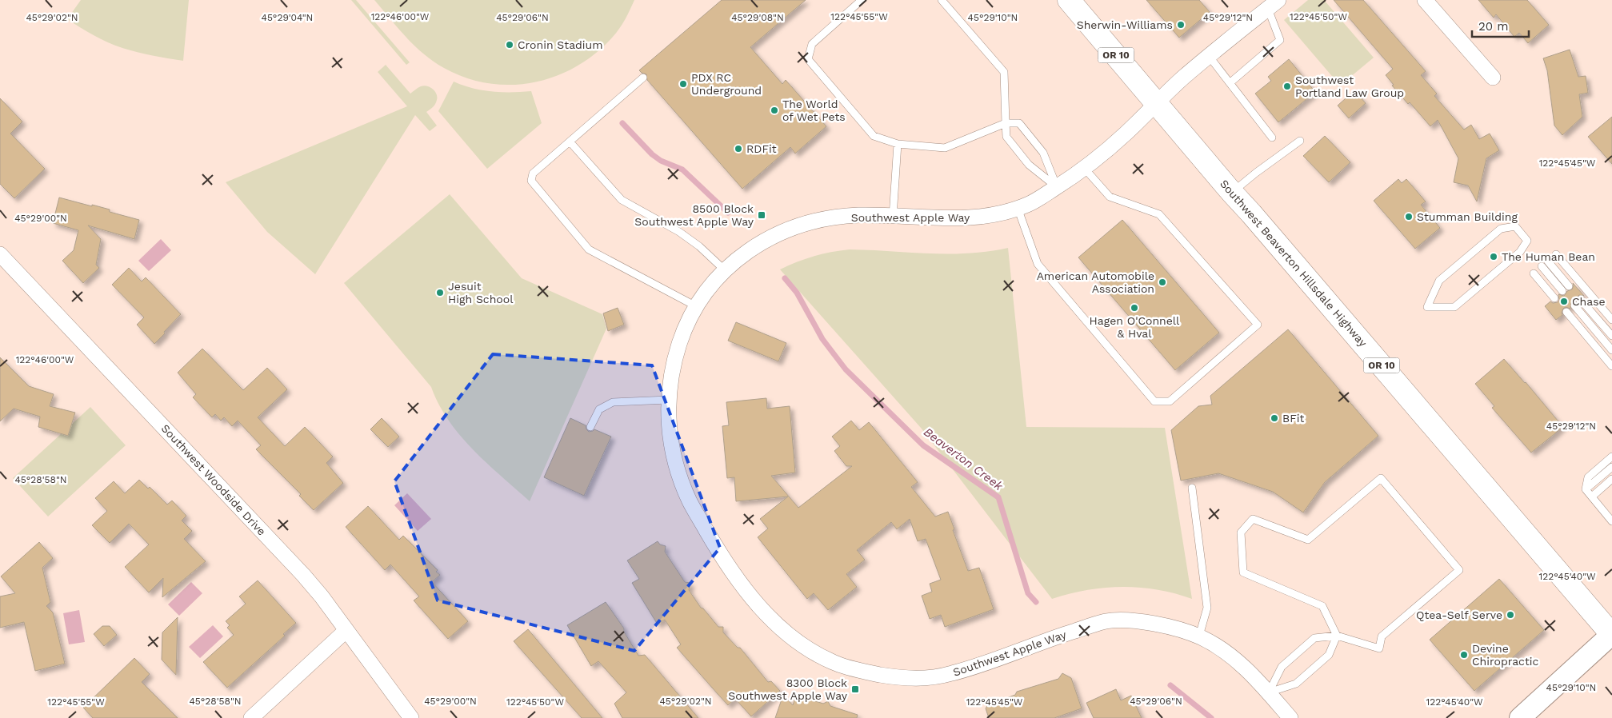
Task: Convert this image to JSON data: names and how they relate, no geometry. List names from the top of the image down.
{
  "streets": {
    "main road": ["OR 10", "Southwest Beaverton Hillsdale Highway"],
    "street": ["Southwest Apple Way", "Southwest Woodside Drive"]
  },
  "crossings": [
    ["Southwest Apple Way", "Southwest Beaverton Hillsdale Highway"]
  ],
  "water": ["Beaverton Creek"],
  "places": {
    "other": [
      "Sherwin-Williams",
      "Cronin Stadium",
      "PDX RC Underground",
      "Southwest Portland Law Group",
      "The World of Wet Pets",
      "RDFit",
      "Stumman Building",
      "The Human Bean",
      "American Automobile Association",
      "Jesuit High School",
      "Chase",
      "Hagen O'Connell & Hval",
      "BFit",
      "Qtea-Self Serve",
      "Devine Chiropractic"
    ],
    "transit": ["8500 Block Southwest Apple Way", "8300 Block Southwest Apple Way"]
  },
  "scale_bar": "20 m",
  "coordinates": [
    "122°45'50\"W",
    "122°46'00\"W",
    "122°45'55\"W",
    "45°29'02\"N",
    "45°29'04\"N",
    "45°29'06\"N",
    "45°29'08\"N",
    "45°29'10\"N",
    "45°29'12\"N",
    "122°45'45\"W",
    "45°29'00\"N",
    "45°28'58\"N",
    "122°45'40\"W"
  ]
}
